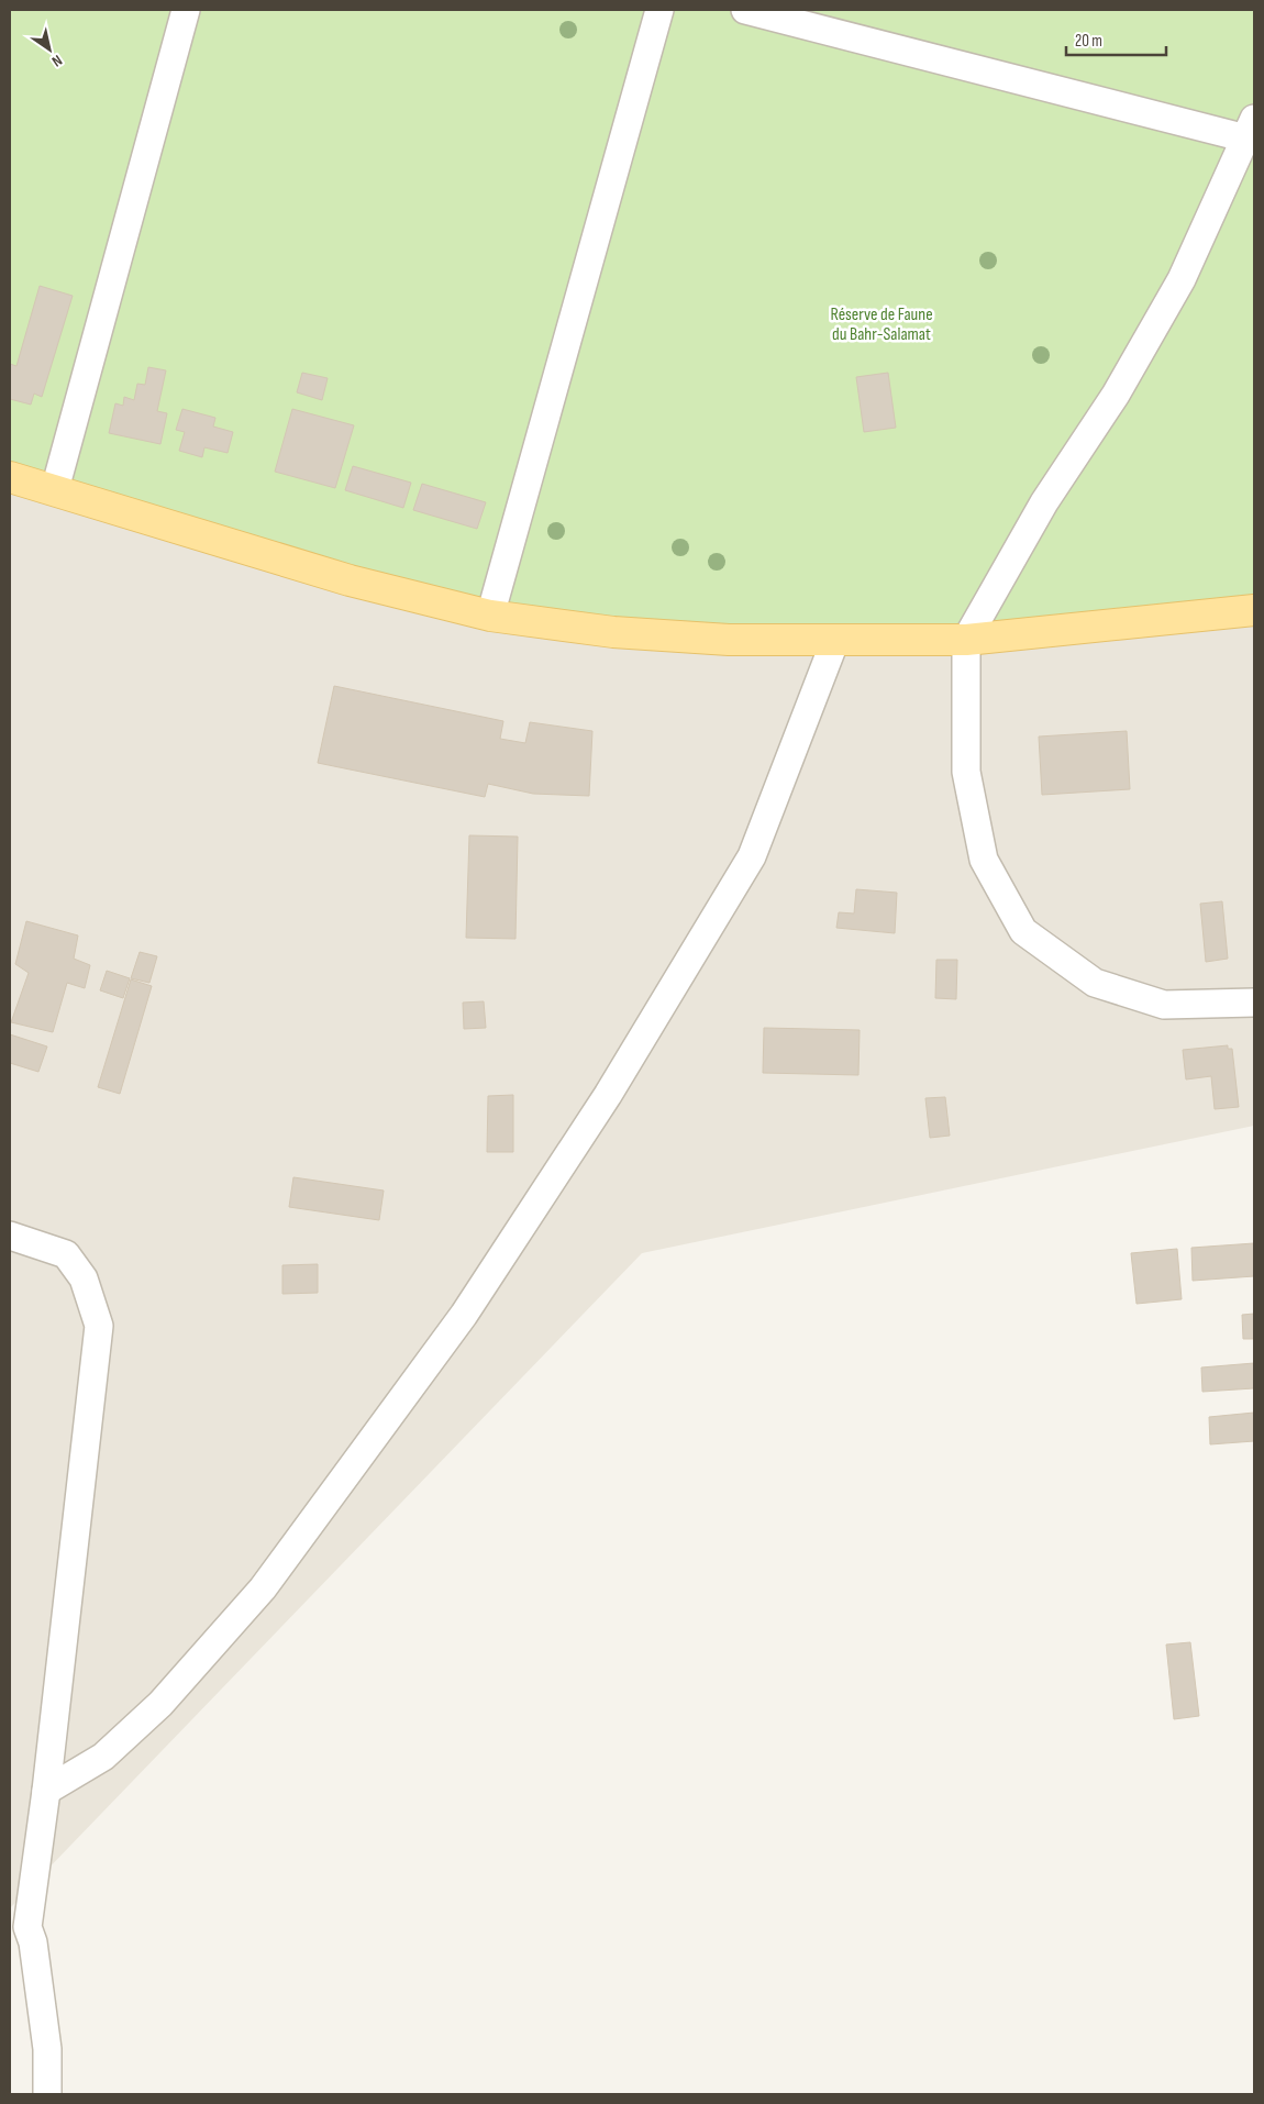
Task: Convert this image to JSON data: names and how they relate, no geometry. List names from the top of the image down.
{
  "parks": ["Réserve de Faune du Bahr-Salamat"],
  "scale_bar": "20 m",
  "north": "bottom right"
}
